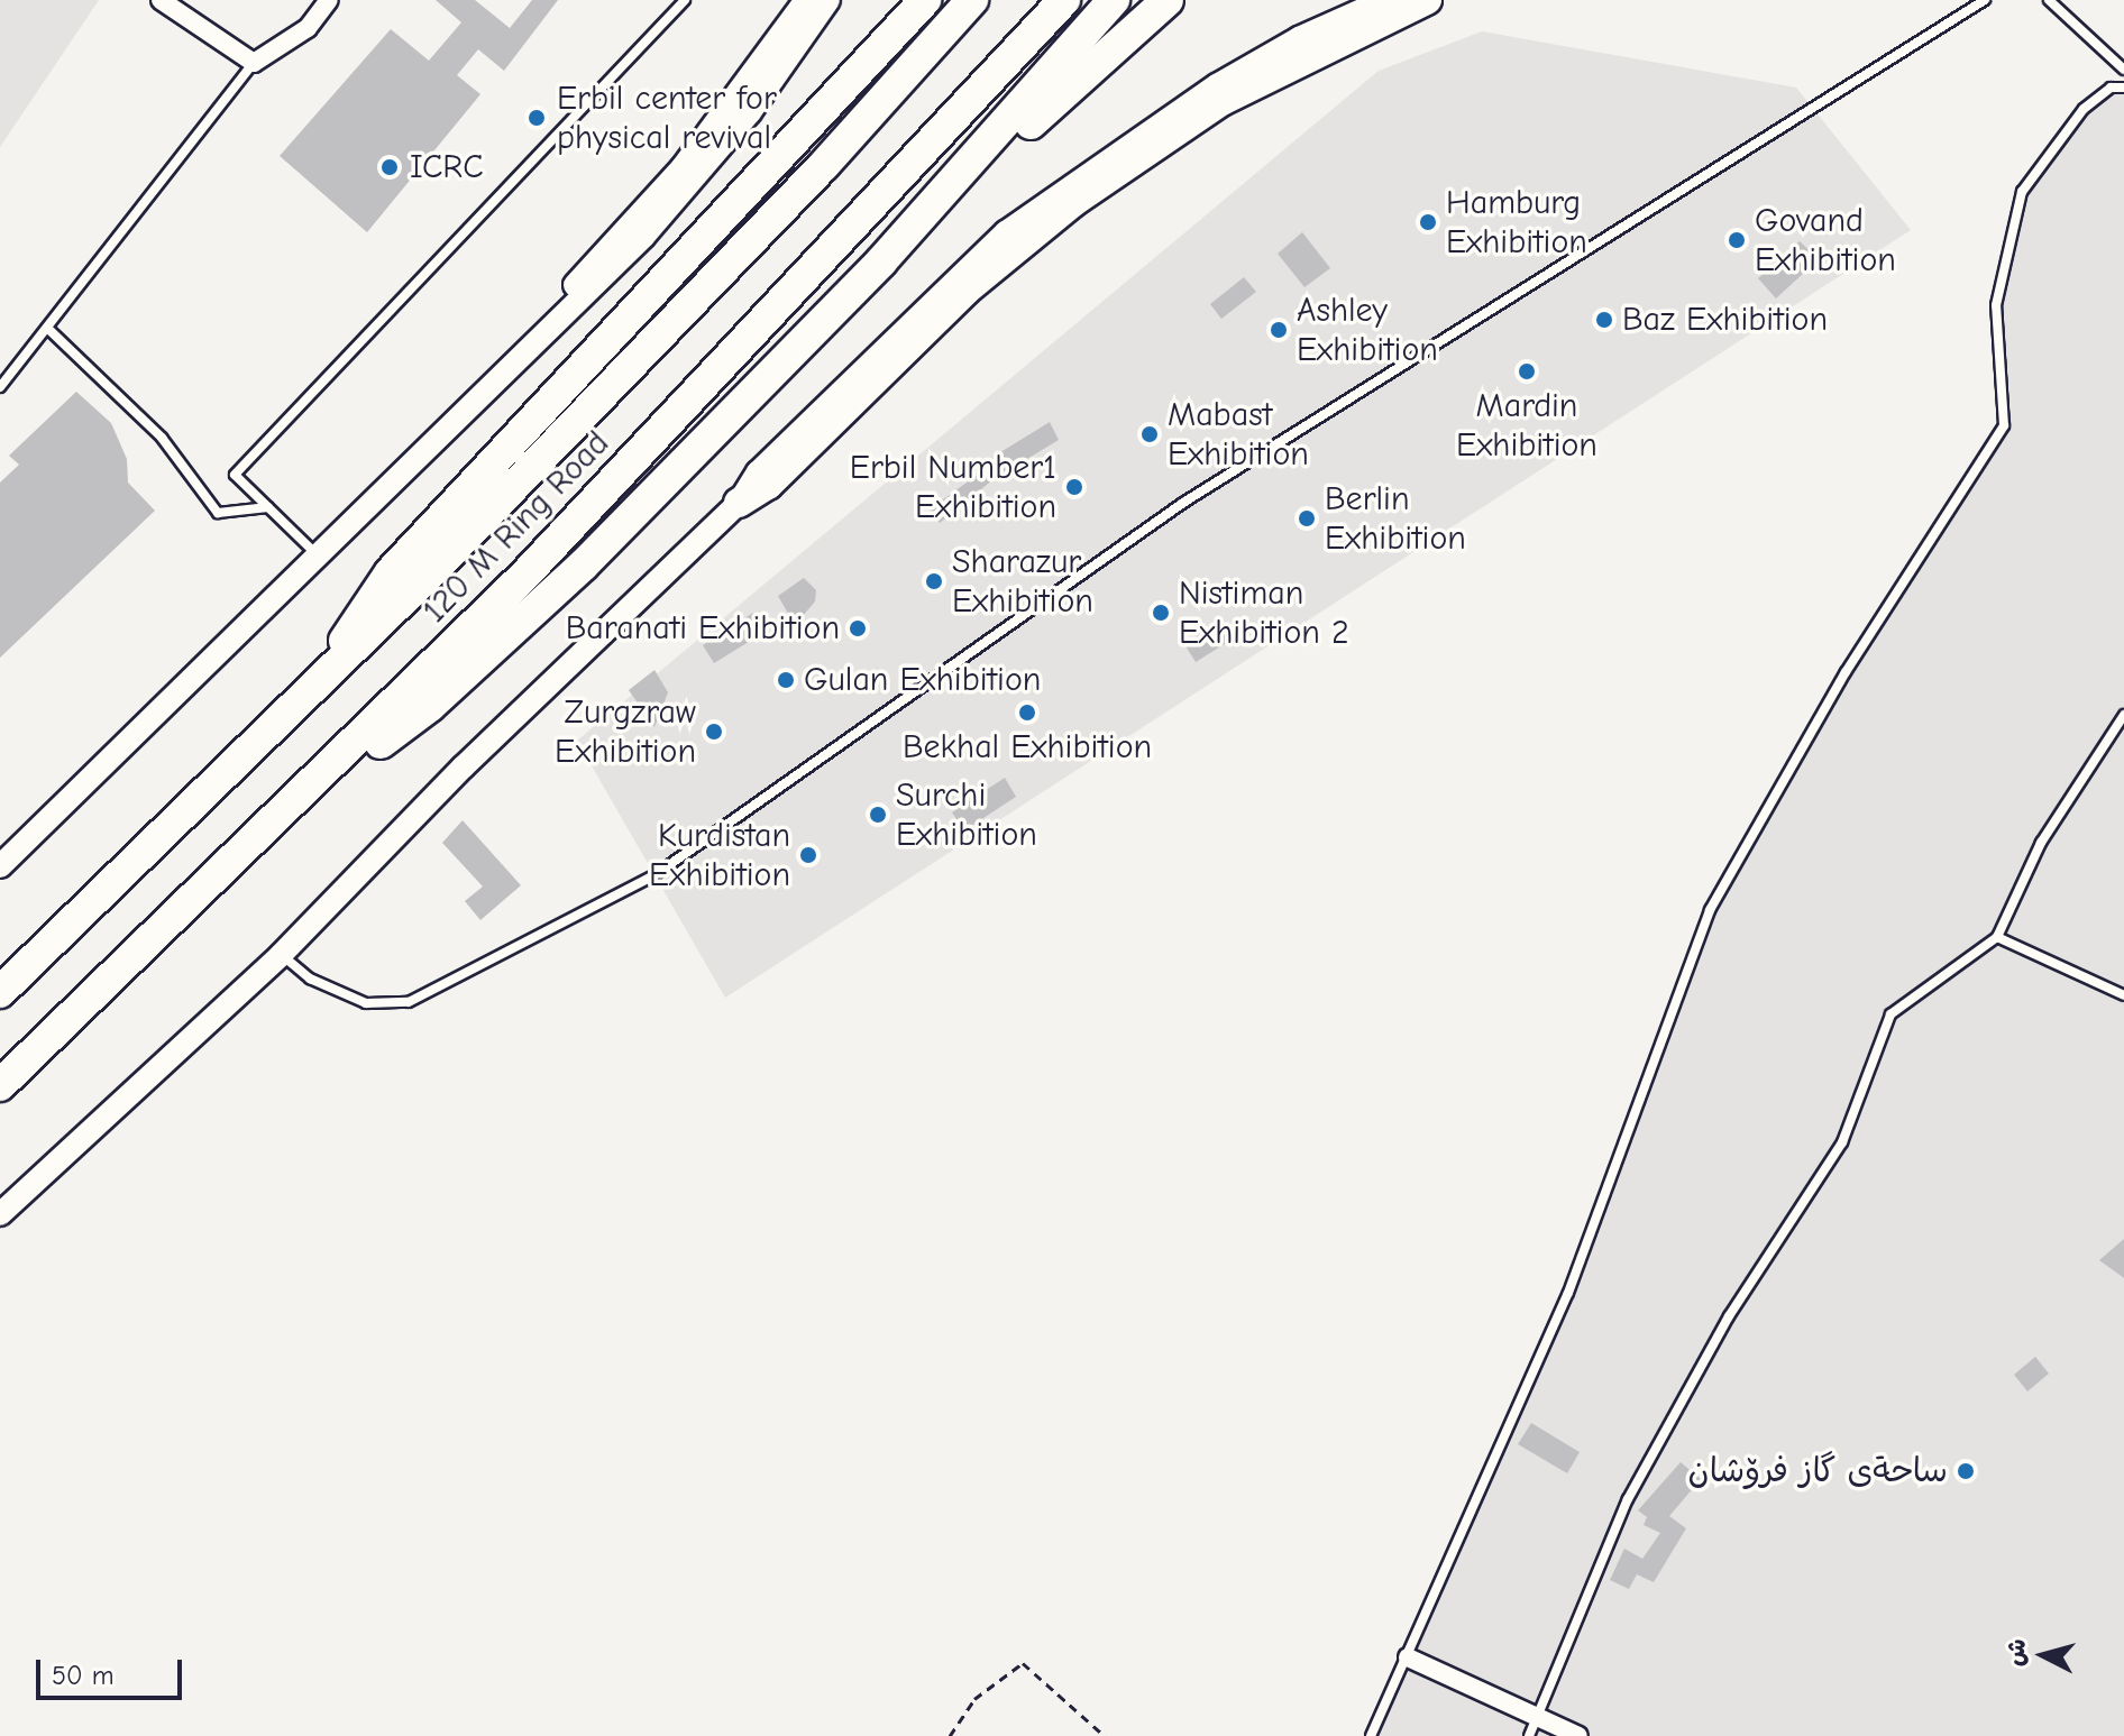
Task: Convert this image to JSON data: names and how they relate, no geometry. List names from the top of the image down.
{
  "streets": {
    "highway": ["120 M Ring Road"]
  },
  "places": [
    "Erbil center for physical revival",
    "ICRC",
    "Hamburg Exhibition",
    "Govand Exhibition",
    "Baz Exhibition",
    "Ashley Exhibition",
    "Mardin Exhibition",
    "Mabast Exhibition",
    "Erbil Number1 Exhibition",
    "Berlin Exhibition",
    "Sharazur Exhibition",
    "Nistiman Exhibition 2",
    "Baranati Exhibition",
    "Gulan Exhibition",
    "Bekhal Exhibition",
    "Zurgzraw Exhibition",
    "Surchi Exhibition",
    "Kurdistan Exhibition",
    "ساحةی گاز فرۆشان"
  ],
  "scale_bar": "50 m",
  "north": "left"
}
